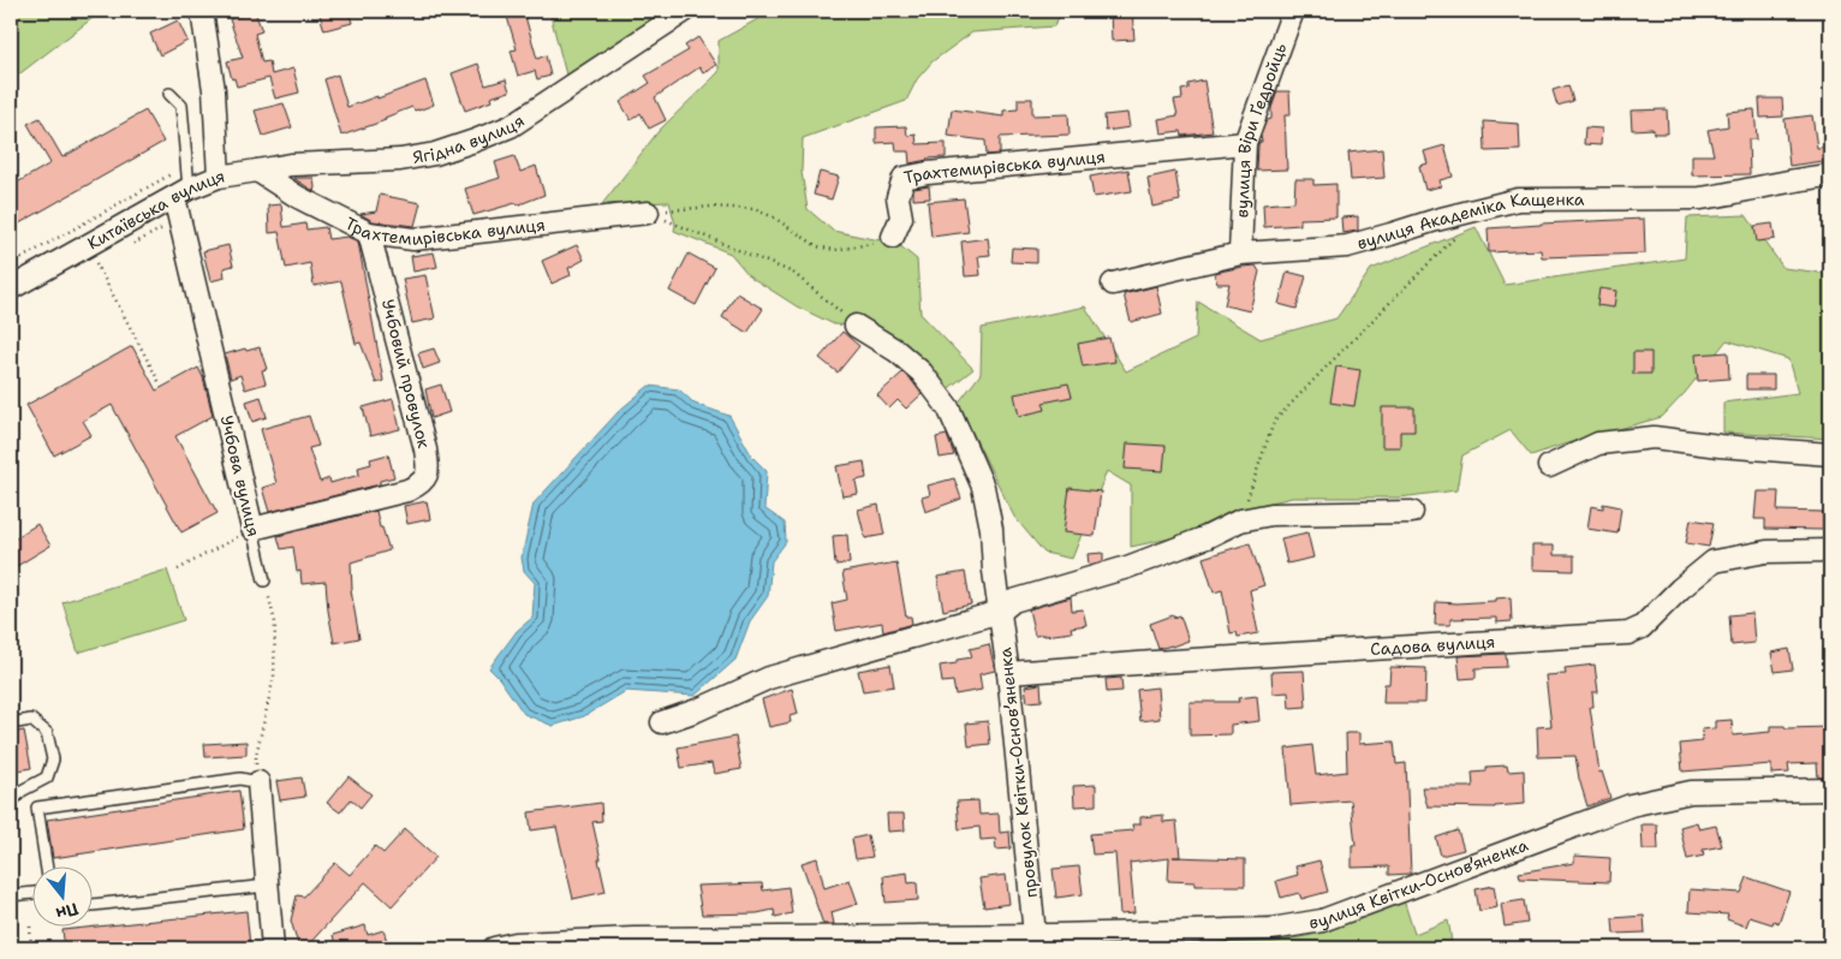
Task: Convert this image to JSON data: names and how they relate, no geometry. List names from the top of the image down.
{
  "streets": {
    "street": [
      "вулиця Віри Ґедройць",
      "Ягідна вулиця",
      "Трахтемирівська вулиця",
      "Китаївська вулиця",
      "вулиця Академіка Кащенка",
      "Учбовий провулок",
      "Учбова вулиця",
      "Садова вулиця",
      "провулок Квітки-Основʼяненка",
      "вулиця Квітки-Основ’яненка"
    ]
  },
  "crossings": [
    ["вулиця Віри Ґедройць", "Трахтемирівська вулиця"],
    ["вулиця Віри Ґедройць", "вулиця Академіка Кащенка"],
    ["Ягідна вулиця", "Трахтемирівська вулиця"],
    ["Ягідна вулиця", "Китаївська вулиця"],
    ["Трахтемирівська вулиця", "Учбовий провулок"],
    ["Китаївська вулиця", "Учбова вулиця"],
    ["Учбовий провулок", "Учбова вулиця"],
    ["Садова вулиця", "провулок Квітки-Основʼяненка"],
    ["провулок Квітки-Основʼяненка", "вулиця Квітки-Основ’яненка"]
  ],
  "north": "bottom"
}
